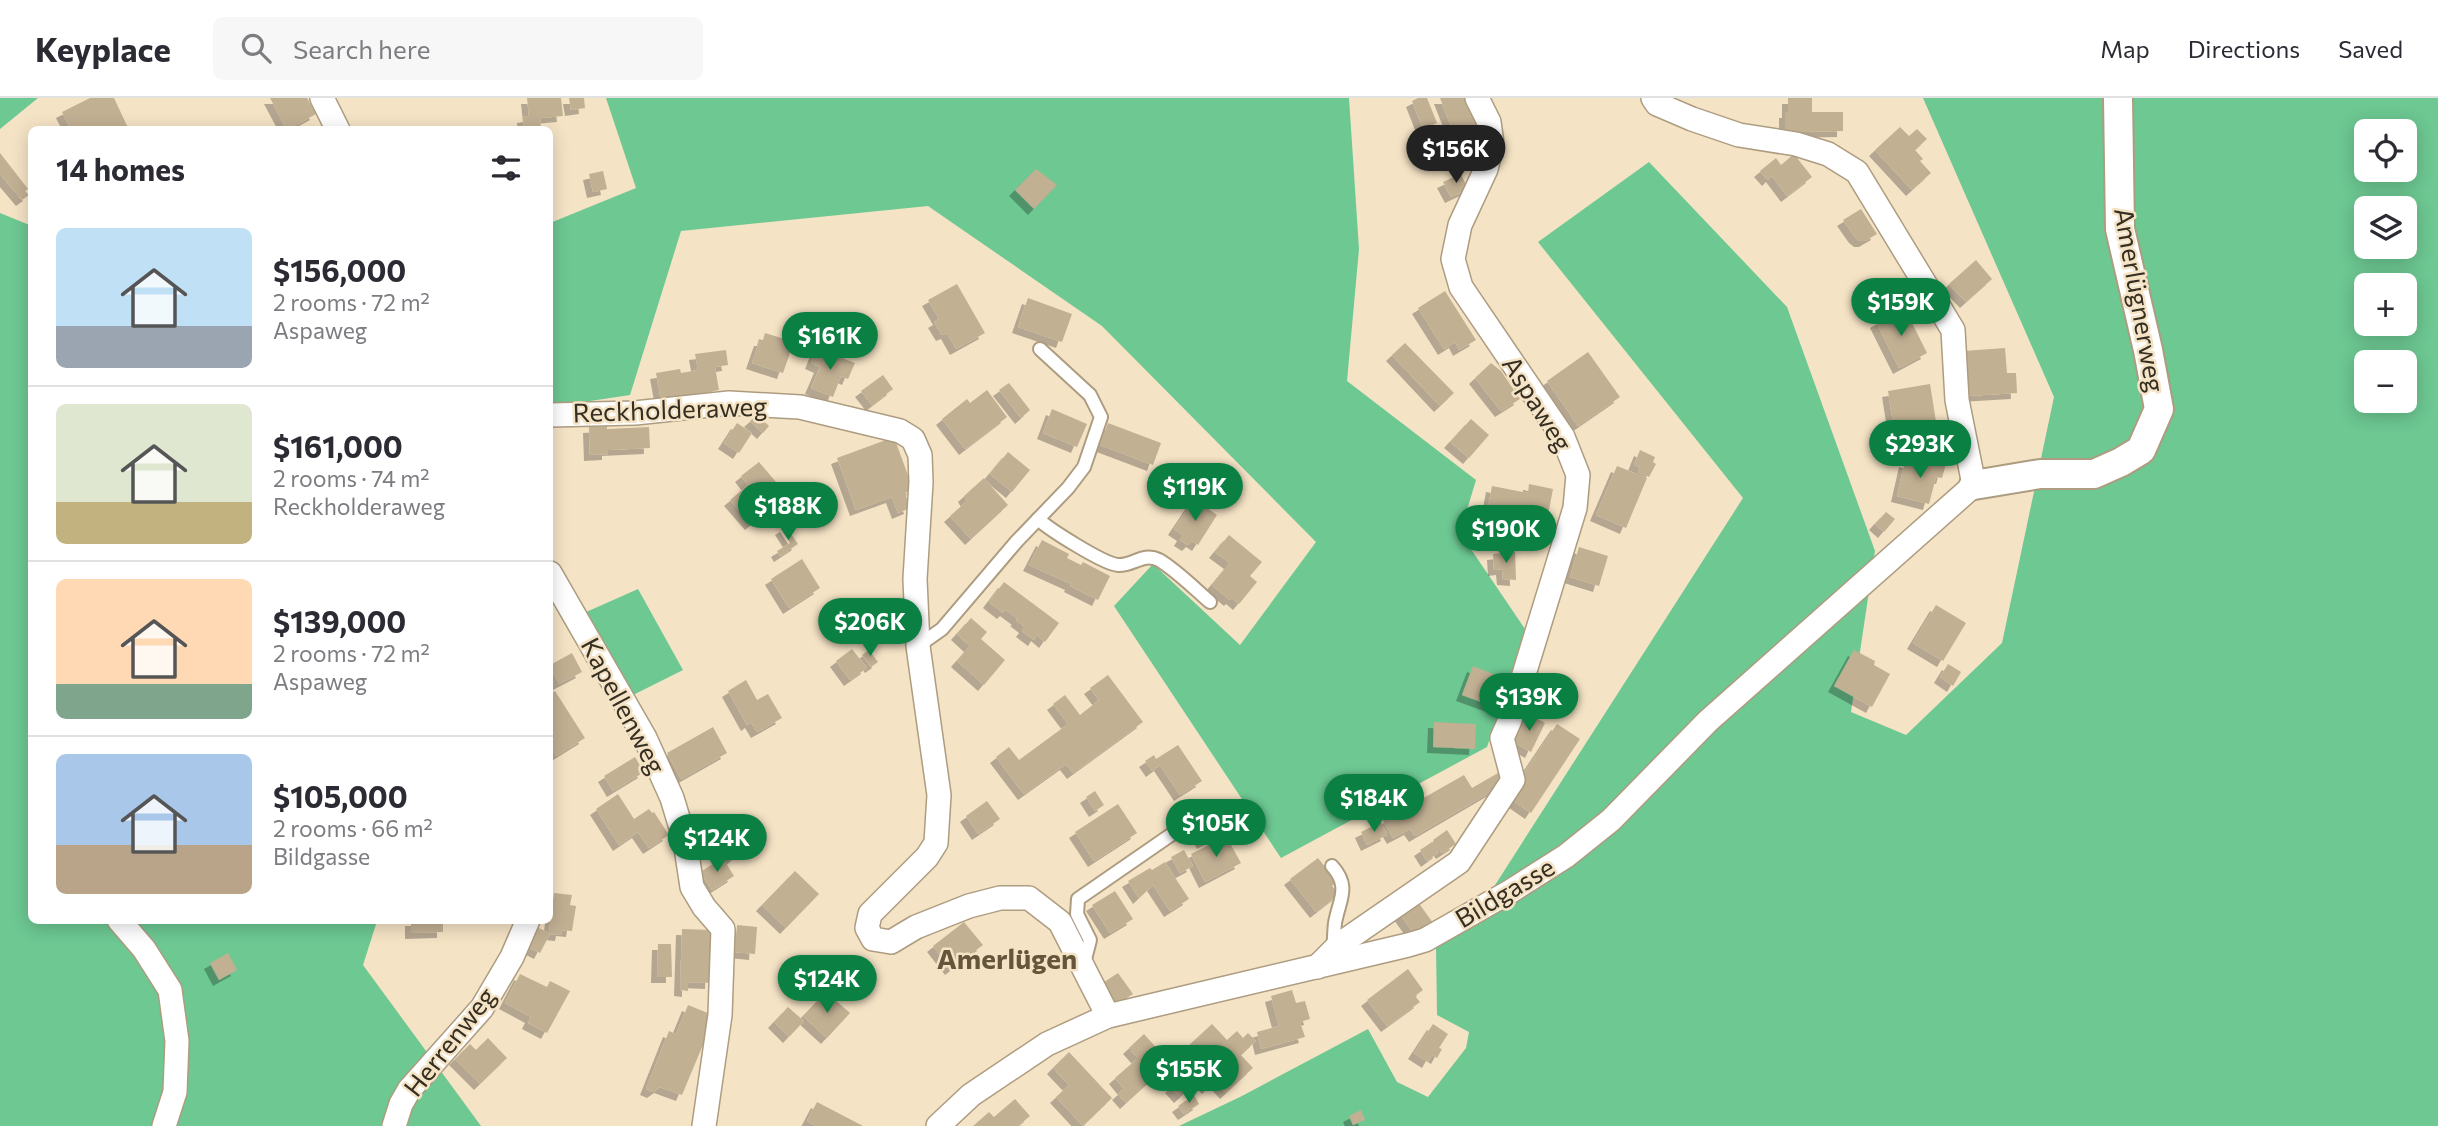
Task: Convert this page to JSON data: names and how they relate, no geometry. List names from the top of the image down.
{
  "streets": {
    "street": [
      "Amerlügnerweg",
      "Aspaweg",
      "Reckholderaweg",
      "Kapellenweg",
      "Bildgasse",
      "Herrenweg"
    ]
  },
  "crossings": [
    ["Amerlügnerweg", "Bildgasse"],
    ["Aspaweg", "Bildgasse"],
    ["Reckholderaweg", "Bildgasse"]
  ],
  "districts": ["Amerlügen"],
  "page": {
    "header": "Keyplace",
    "search": "Search here",
    "nav": ["Map", "Directions", "Saved"],
    "map_buttons": ["+", "−"],
    "price": [
      "$156K",
      "$159K",
      "$161K",
      "$293K",
      "$119K",
      "$188K",
      "$190K",
      "$206K",
      "$139K",
      "$184K",
      "$105K",
      "$124K",
      "$124K",
      "$155K"
    ],
    "heading": "14 homes",
    "list": [
      {
        "name": "$156,000",
        "note": "2 rooms · 72 m² · Aspaweg"
      },
      {
        "name": "$161,000",
        "note": "2 rooms · 74 m² · Reckholderaweg"
      },
      {
        "name": "$139,000",
        "note": "2 rooms · 72 m² · Aspaweg"
      },
      {
        "name": "$105,000",
        "note": "2 rooms · 66 m² · Bildgasse"
      }
    ]
  }
}
